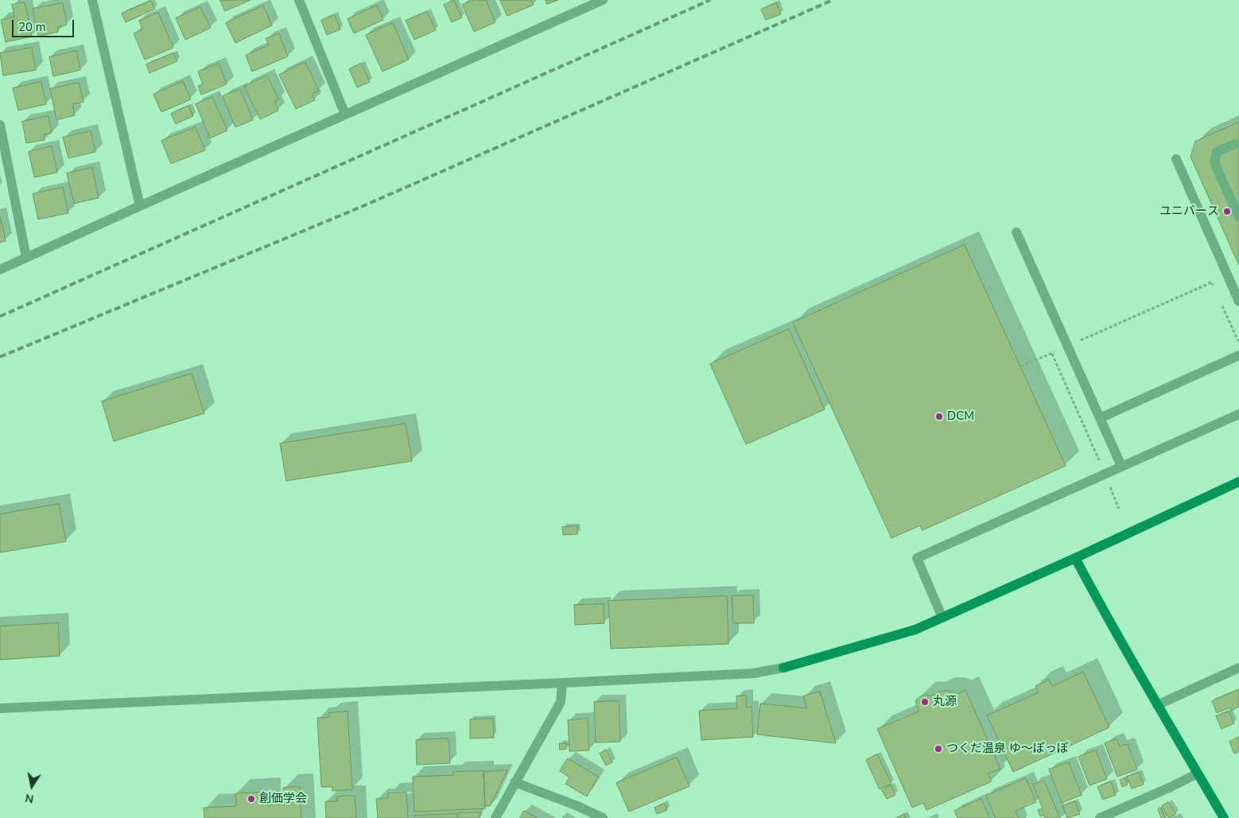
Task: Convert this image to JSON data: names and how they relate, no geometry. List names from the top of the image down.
{
  "places": [
    "ユニバース",
    "DCM",
    "丸源",
    "つくだ温泉 ゆ～ぽっぽ",
    "創価学会"
  ],
  "scale_bar": "20 m",
  "north": "bottom"
}
